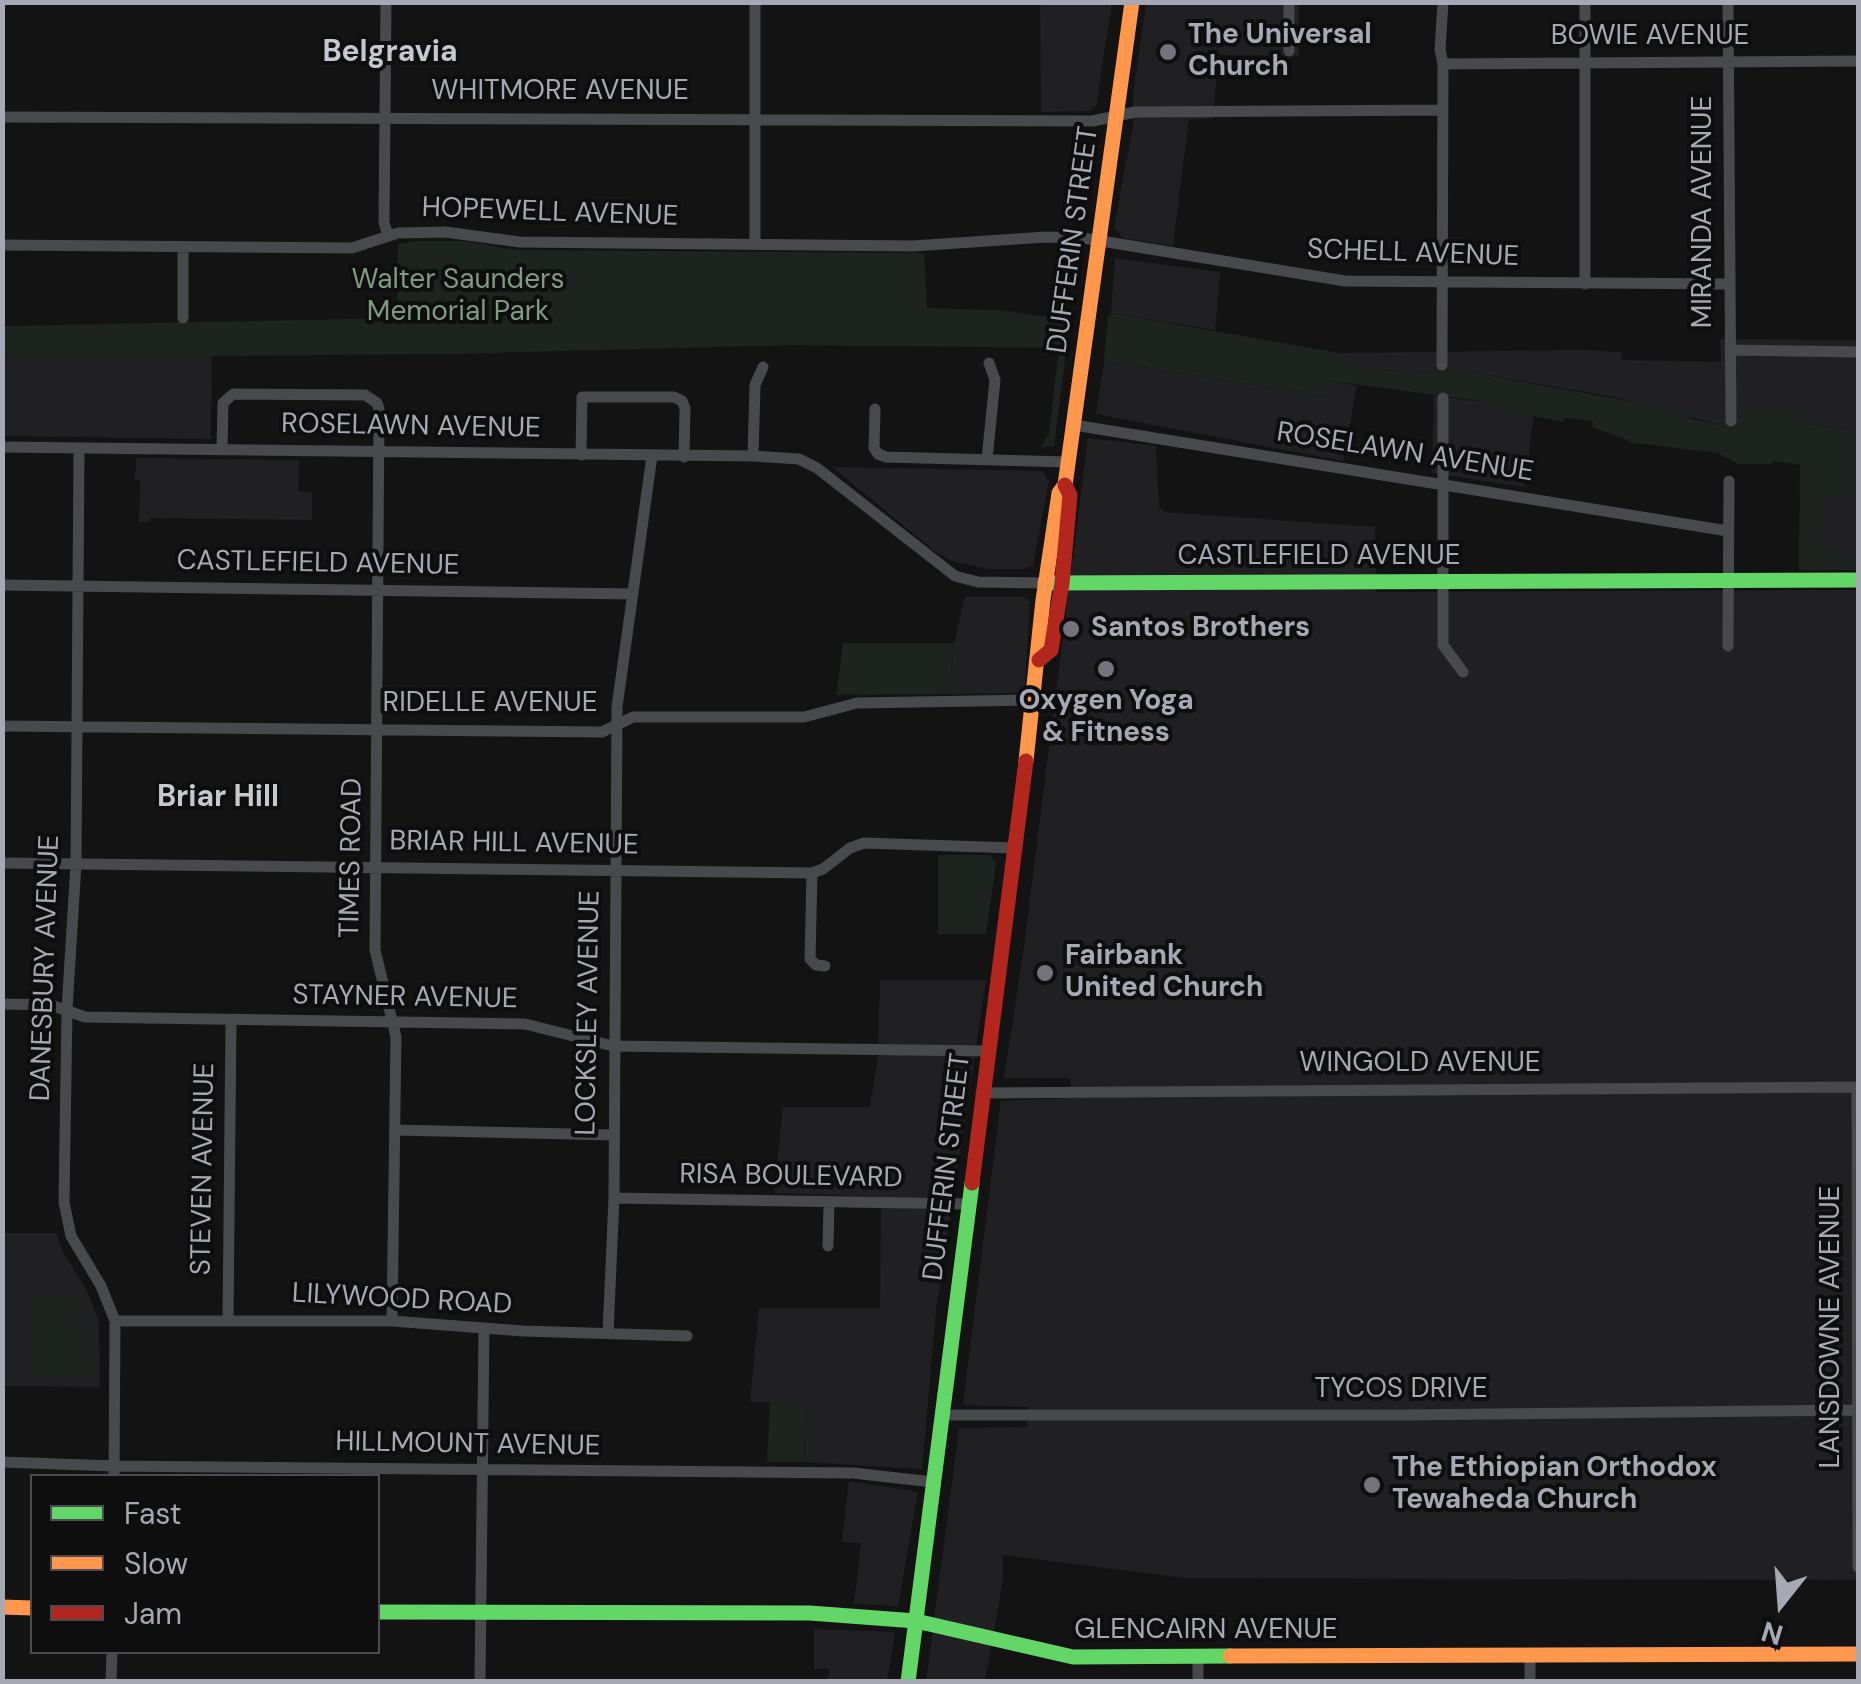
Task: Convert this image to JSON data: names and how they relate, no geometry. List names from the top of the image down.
{
  "streets": {
    "street": [
      "BOWIE AVENUE",
      "WHITMORE AVENUE",
      "MIRANDA AVENUE",
      "HOPEWELL AVENUE",
      "DUFFERIN STREET",
      "SCHELL AVENUE",
      "ROSELAWN AVENUE",
      "CASTLEFIELD AVENUE",
      "RIDELLE AVENUE",
      "BRIAR HILL AVENUE",
      "TIMES ROAD",
      "DANESBURY AVENUE",
      "STAYNER AVENUE",
      "LOCKSLEY AVENUE",
      "WINGOLD AVENUE",
      "STEVEN AVENUE",
      "RISA BOULEVARD",
      "LILYWOOD ROAD",
      "LANSDOWNE AVENUE",
      "TYCOS DRIVE",
      "HILLMOUNT AVENUE",
      "GLENCAIRN AVENUE"
    ]
  },
  "crossings": [
    ["BOWIE AVENUE", "MIRANDA AVENUE"],
    ["WHITMORE AVENUE", "DUFFERIN STREET"],
    ["MIRANDA AVENUE", "SCHELL AVENUE"],
    ["HOPEWELL AVENUE", "DUFFERIN STREET"],
    ["HOPEWELL AVENUE", "SCHELL AVENUE"],
    ["DUFFERIN STREET", "SCHELL AVENUE"],
    ["DUFFERIN STREET", "ROSELAWN AVENUE"],
    ["DUFFERIN STREET", "CASTLEFIELD AVENUE"],
    ["DUFFERIN STREET", "RIDELLE AVENUE"],
    ["DUFFERIN STREET", "STAYNER AVENUE"],
    ["DUFFERIN STREET", "WINGOLD AVENUE"],
    ["DUFFERIN STREET", "RISA BOULEVARD"],
    ["DUFFERIN STREET", "TYCOS DRIVE"],
    ["DUFFERIN STREET", "HILLMOUNT AVENUE"],
    ["DUFFERIN STREET", "GLENCAIRN AVENUE"],
    ["ROSELAWN AVENUE", "CASTLEFIELD AVENUE"],
    ["ROSELAWN AVENUE", "TIMES ROAD"],
    ["ROSELAWN AVENUE", "DANESBURY AVENUE"],
    ["ROSELAWN AVENUE", "LOCKSLEY AVENUE"],
    ["CASTLEFIELD AVENUE", "TIMES ROAD"],
    ["CASTLEFIELD AVENUE", "DANESBURY AVENUE"],
    ["CASTLEFIELD AVENUE", "LOCKSLEY AVENUE"],
    ["RIDELLE AVENUE", "TIMES ROAD"],
    ["RIDELLE AVENUE", "DANESBURY AVENUE"],
    ["RIDELLE AVENUE", "LOCKSLEY AVENUE"],
    ["BRIAR HILL AVENUE", "TIMES ROAD"],
    ["BRIAR HILL AVENUE", "DANESBURY AVENUE"],
    ["BRIAR HILL AVENUE", "LOCKSLEY AVENUE"],
    ["TIMES ROAD", "STAYNER AVENUE"],
    ["TIMES ROAD", "LILYWOOD ROAD"],
    ["DANESBURY AVENUE", "STAYNER AVENUE"],
    ["DANESBURY AVENUE", "LILYWOOD ROAD"],
    ["DANESBURY AVENUE", "HILLMOUNT AVENUE"],
    ["STAYNER AVENUE", "LOCKSLEY AVENUE"],
    ["STAYNER AVENUE", "STEVEN AVENUE"],
    ["LOCKSLEY AVENUE", "RISA BOULEVARD"],
    ["LOCKSLEY AVENUE", "LILYWOOD ROAD"],
    ["WINGOLD AVENUE", "LANSDOWNE AVENUE"],
    ["STEVEN AVENUE", "LILYWOOD ROAD"],
    ["LANSDOWNE AVENUE", "TYCOS DRIVE"]
  ],
  "districts": ["Belgravia", "Briar Hill"],
  "parks": ["Walter Saunders Memorial Park"],
  "places": [
    "The Universal Church",
    "Santos Brothers",
    "Oxygen Yoga & Fitness",
    "Fairbank United Church",
    "The Ethiopian Orthodox Tewaheda Church"
  ],
  "legend": ["Fast", "Slow", "Jam"],
  "north": "bottom"
}
